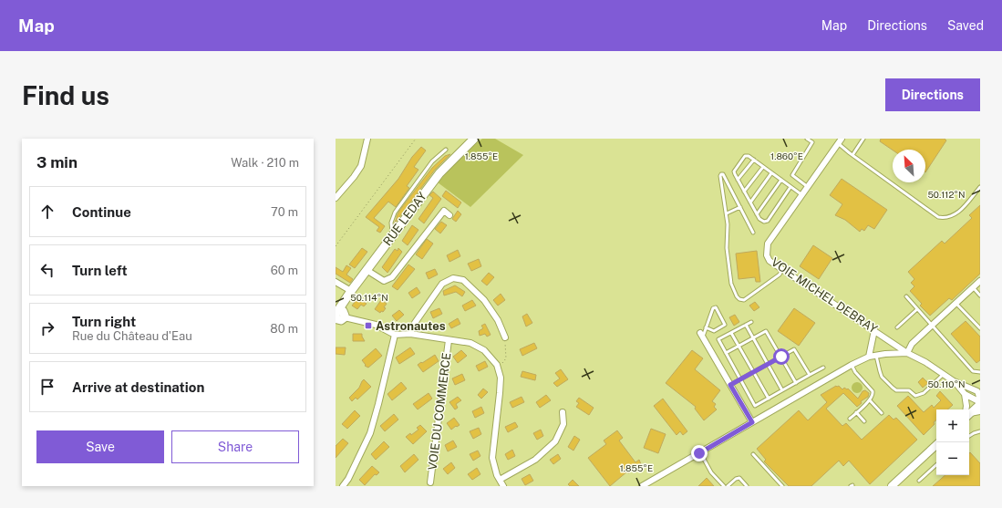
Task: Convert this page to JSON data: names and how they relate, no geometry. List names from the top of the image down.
{
  "streets": {
    "main road": ["RUE LEDAY"],
    "street": ["VOIE MICHEL DEBRAY", "VOIE DU COMMERCE"]
  },
  "places": {
    "transit": ["Astronautes"]
  },
  "north": "top left",
  "page": {
    "header": "Map",
    "nav": ["Map", "Directions", "Saved"],
    "buttons": [
      "Directions",
      ["Save", "Share"]
    ],
    "title": "Find us",
    "heading": ["3 min", "Walk · 210 m"],
    "list": [
      ["Continue", "70 m"],
      ["Turn left", "60 m"],
      ["Turn right", "Rue du Château d'Eau", "80 m"],
      "Arrive at destination"
    ],
    "map_buttons": ["+", "−"]
  },
  "coordinates": [
    "1.855°E",
    "1.860°E",
    "50.112°N",
    "50.114°N",
    "50.110°N"
  ]
}
